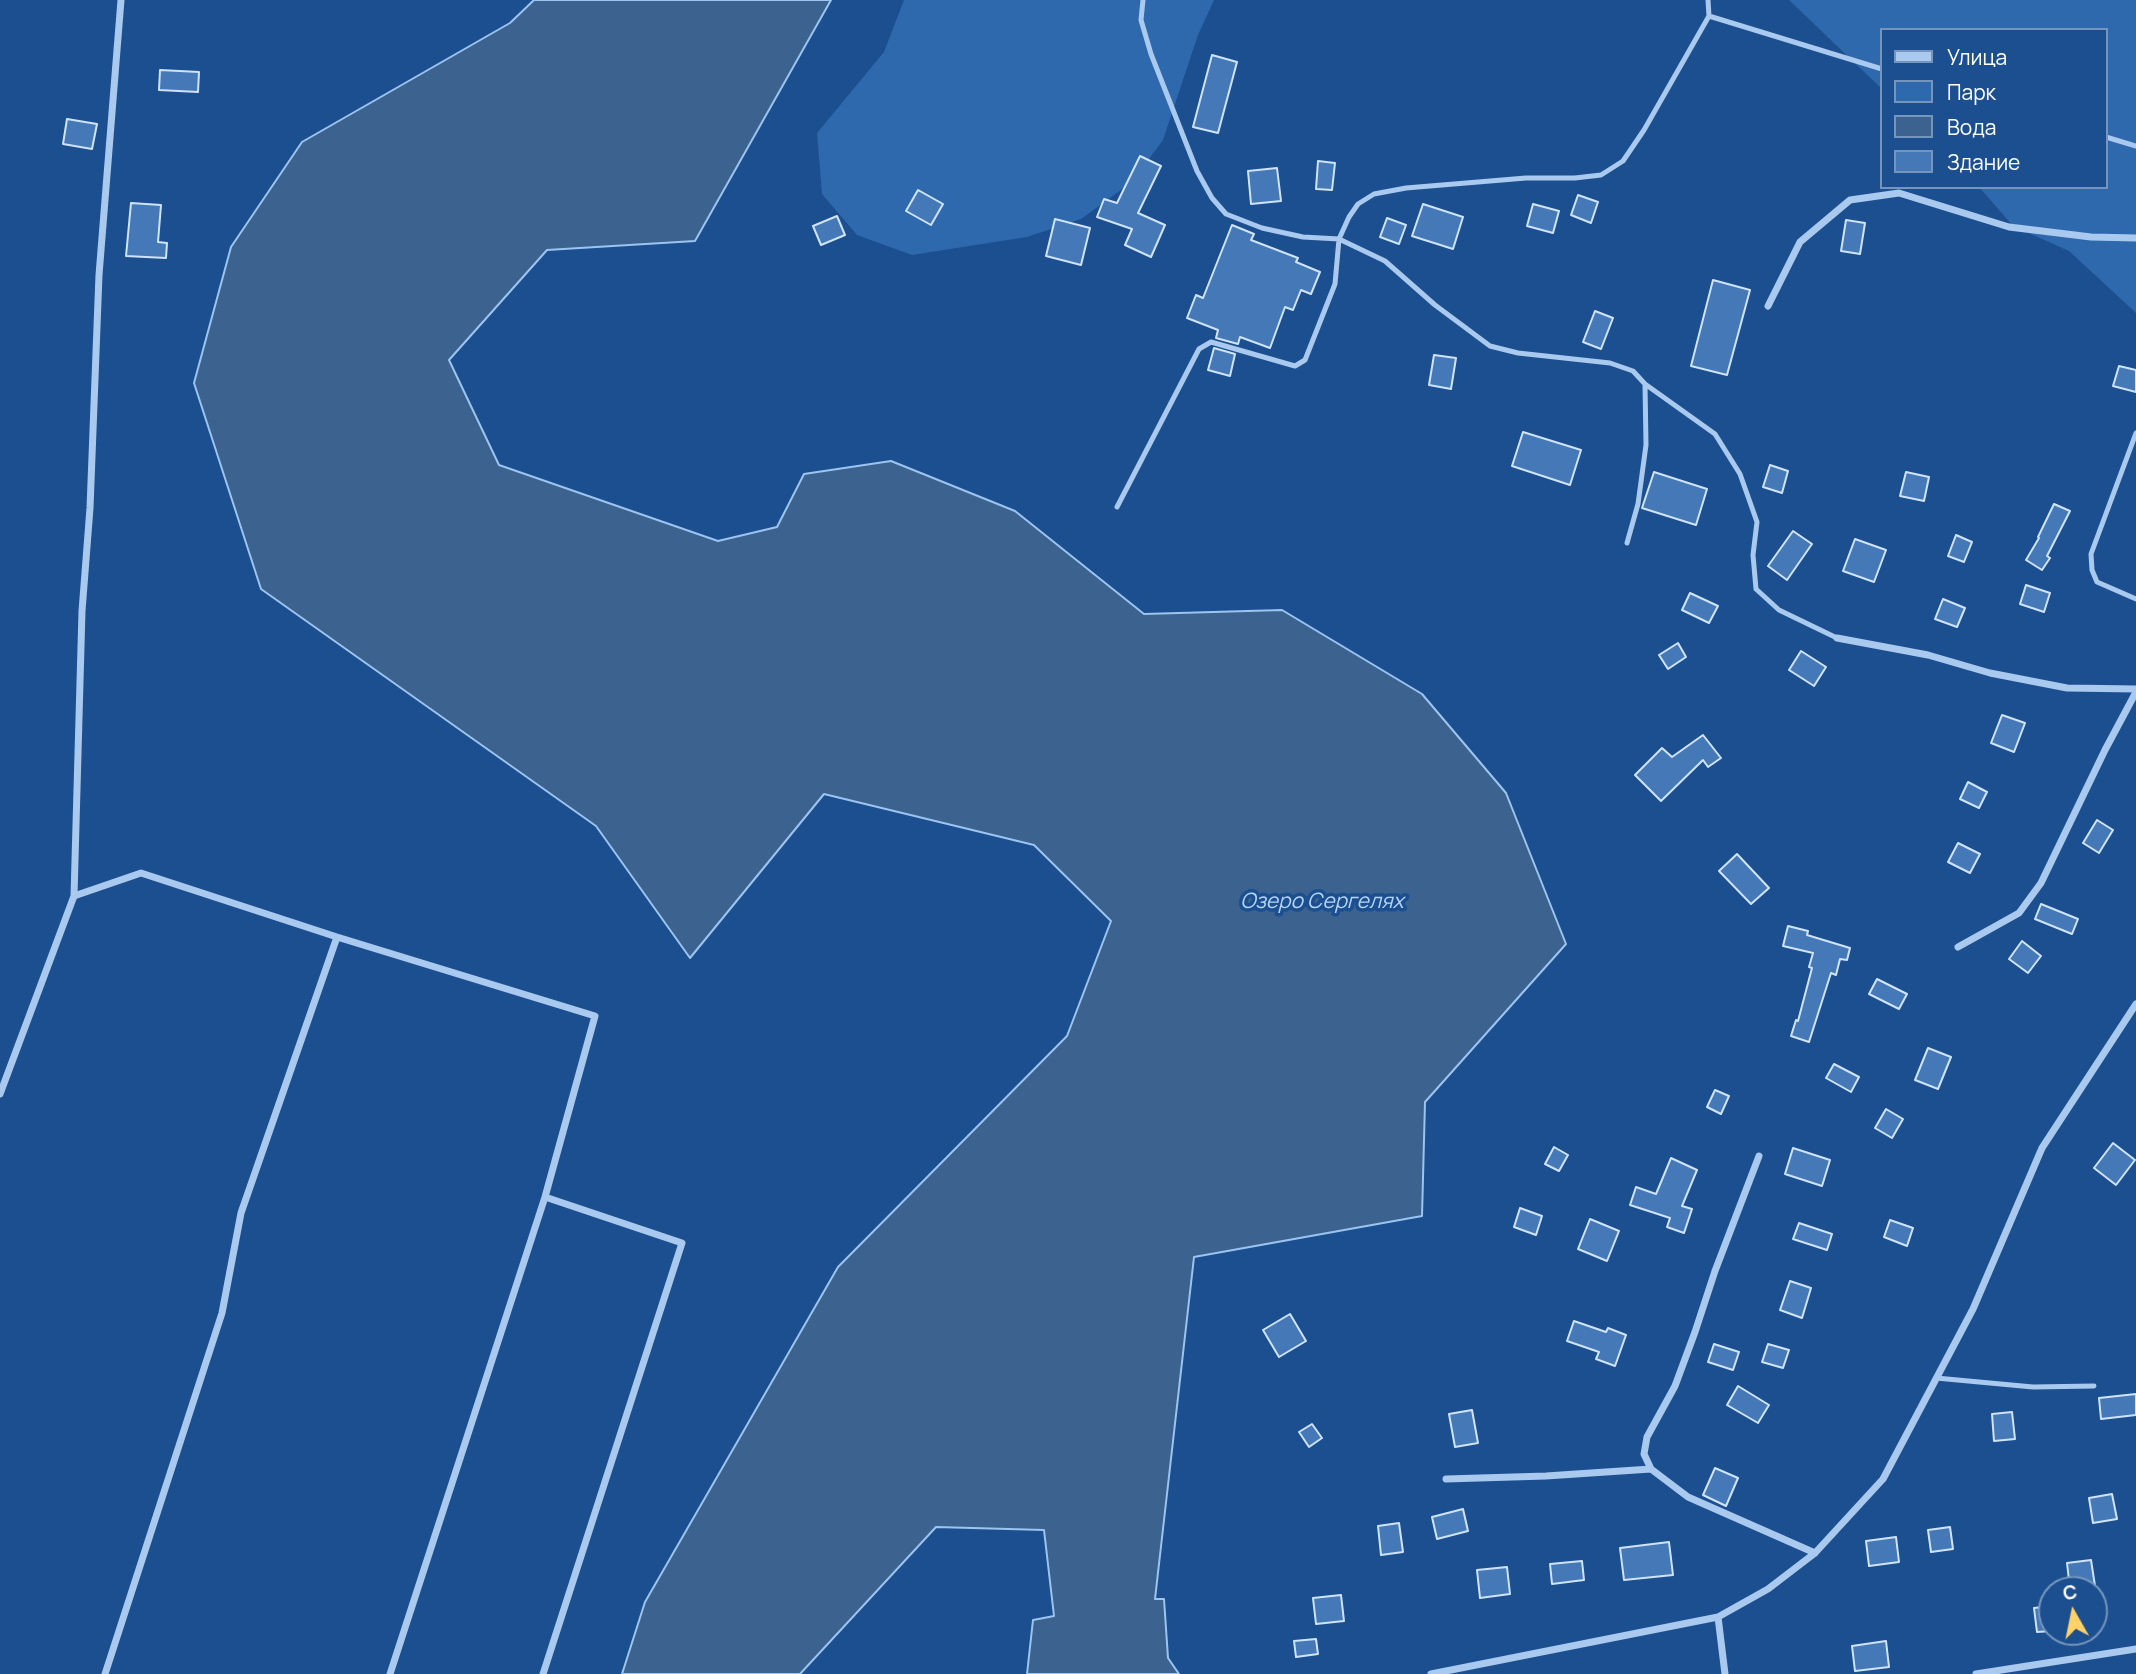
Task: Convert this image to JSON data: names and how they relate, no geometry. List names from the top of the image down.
{
  "water": ["Озеро Сергелях"],
  "legend": [
    "Улица",
    "Парк",
    "Вода",
    "Здание"
  ],
  "north": "top"
}
